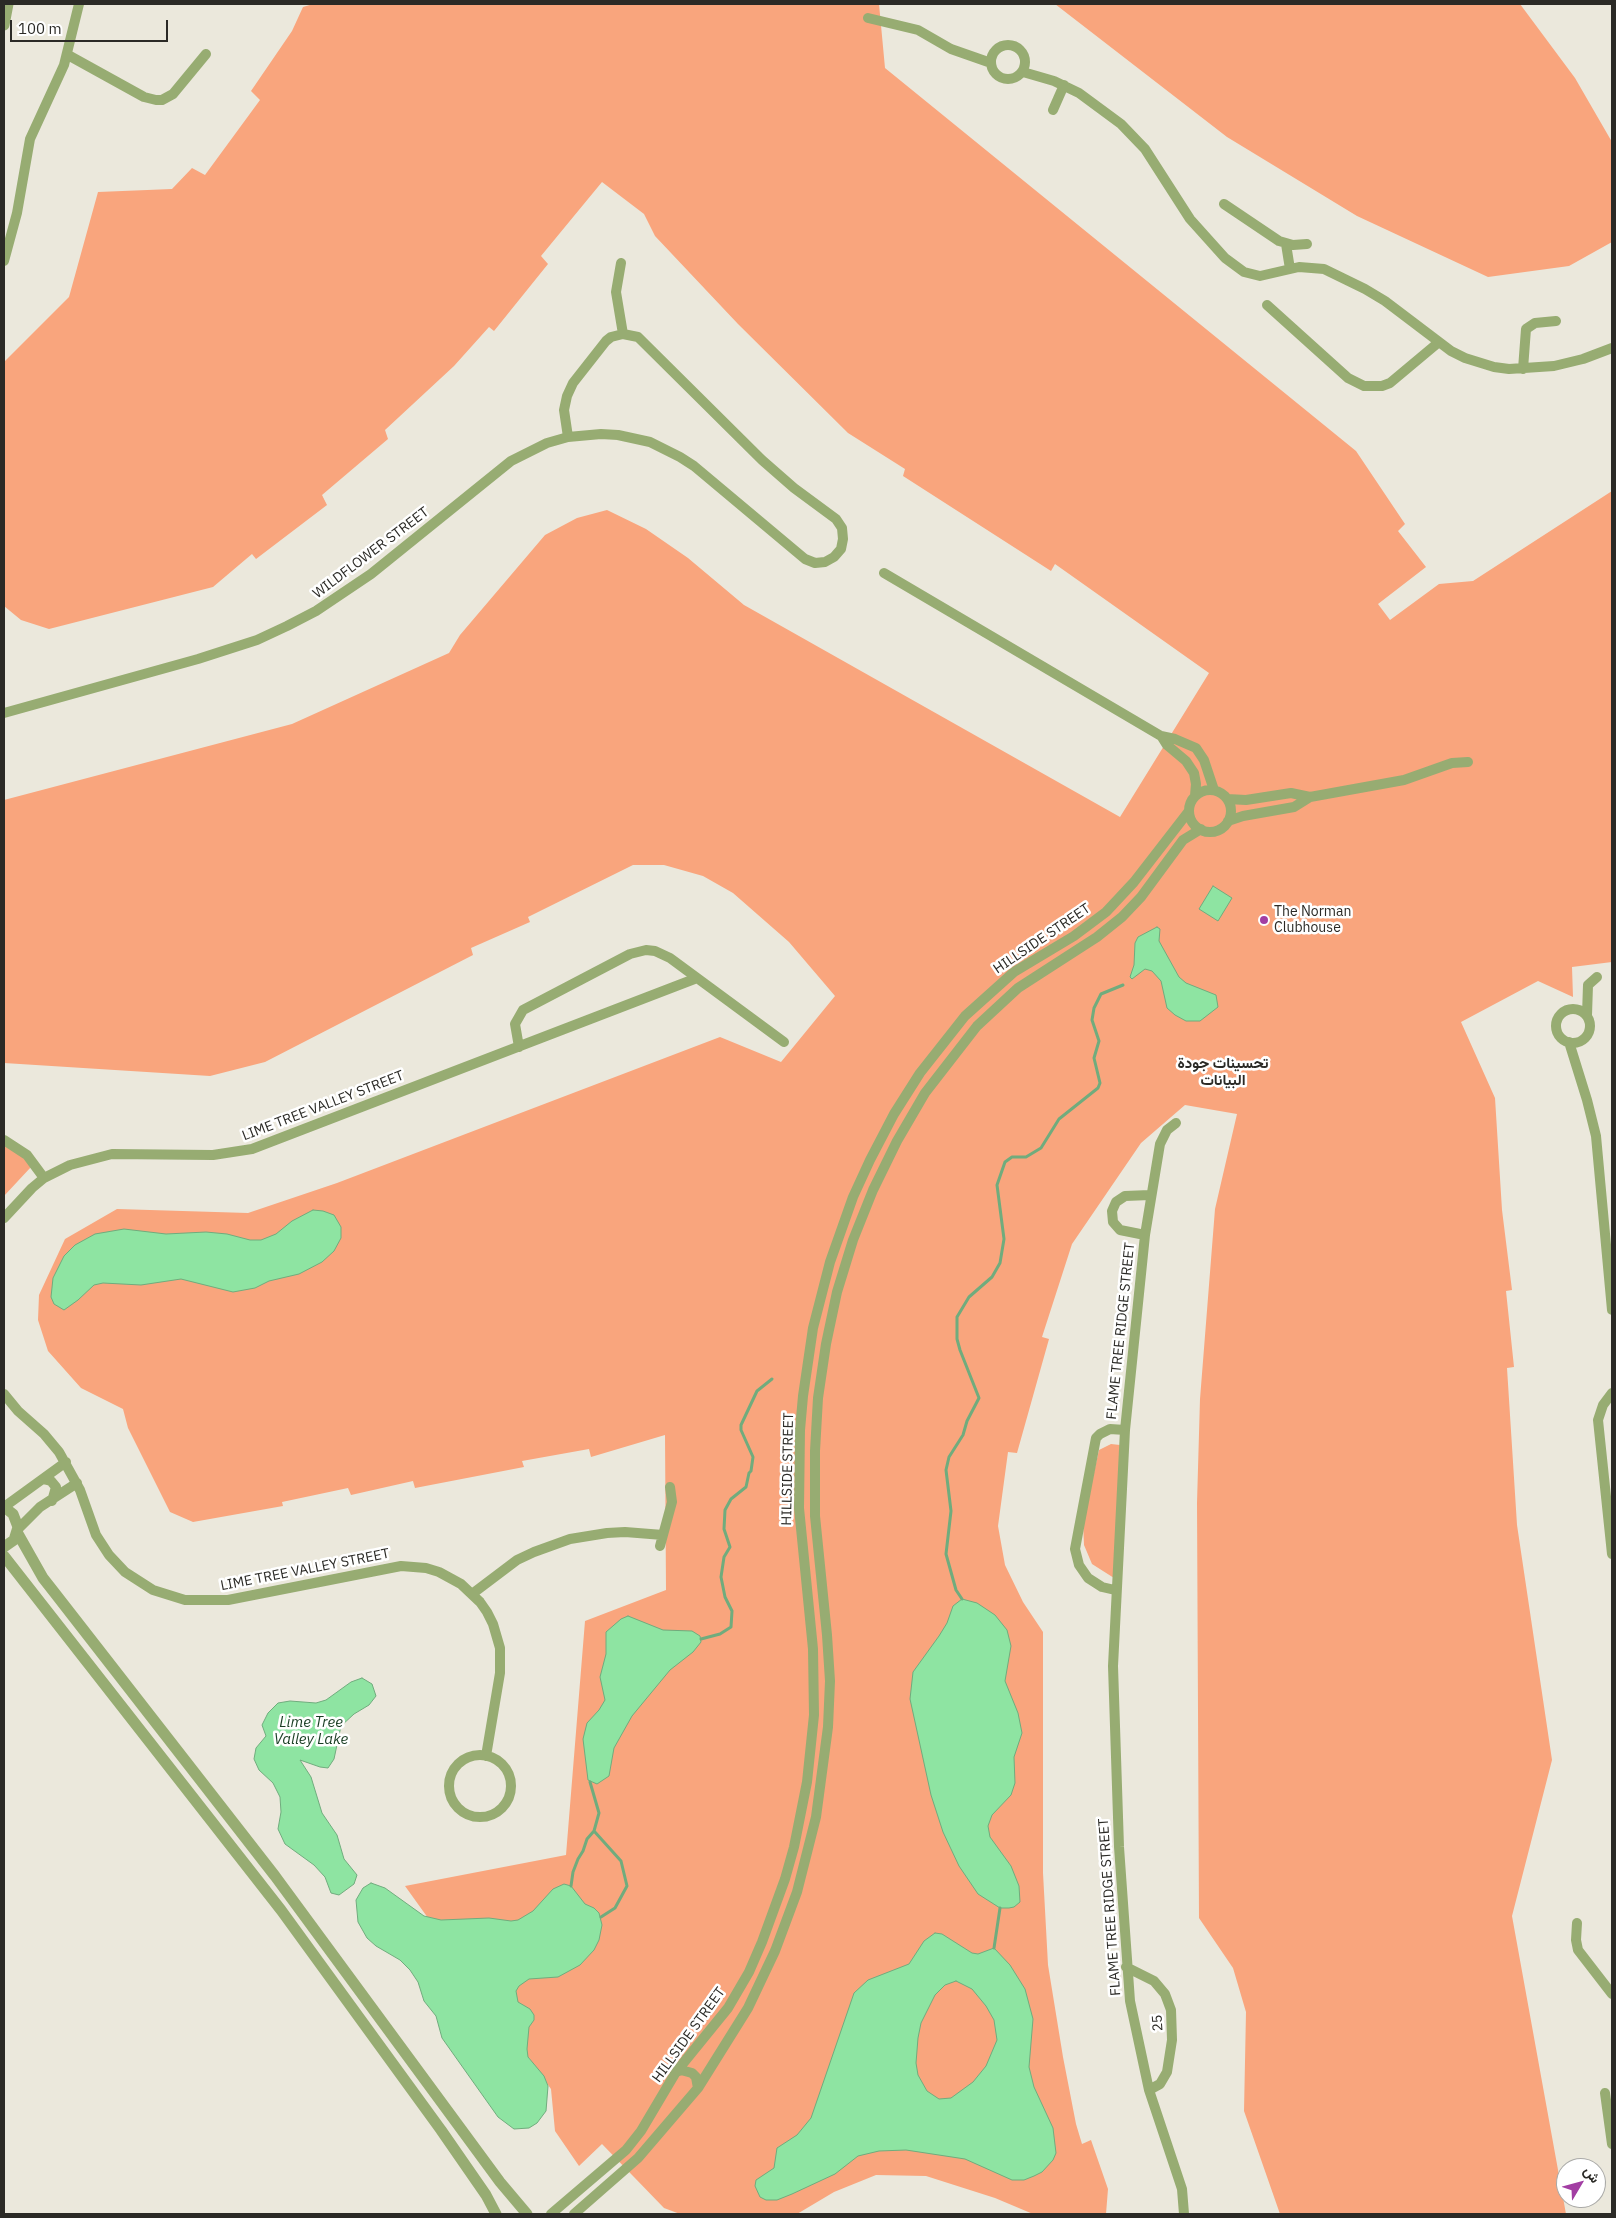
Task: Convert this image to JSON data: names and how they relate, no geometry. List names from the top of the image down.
{
  "streets": {
    "street": [
      "WILDFLOWER STREET",
      "HILLSIDE STREET",
      "LIME TREE VALLEY STREET",
      "FLAME TREE RIDGE STREET",
      "25"
    ]
  },
  "crossings": [
    ["FLAME TREE RIDGE STREET", "25"]
  ],
  "districts": ["تحسينات جودة البيانات"],
  "water": ["Lime Tree Valley Lake"],
  "places": ["The Norman Clubhouse"],
  "scale_bar": "100 m",
  "north": "top right"
}
